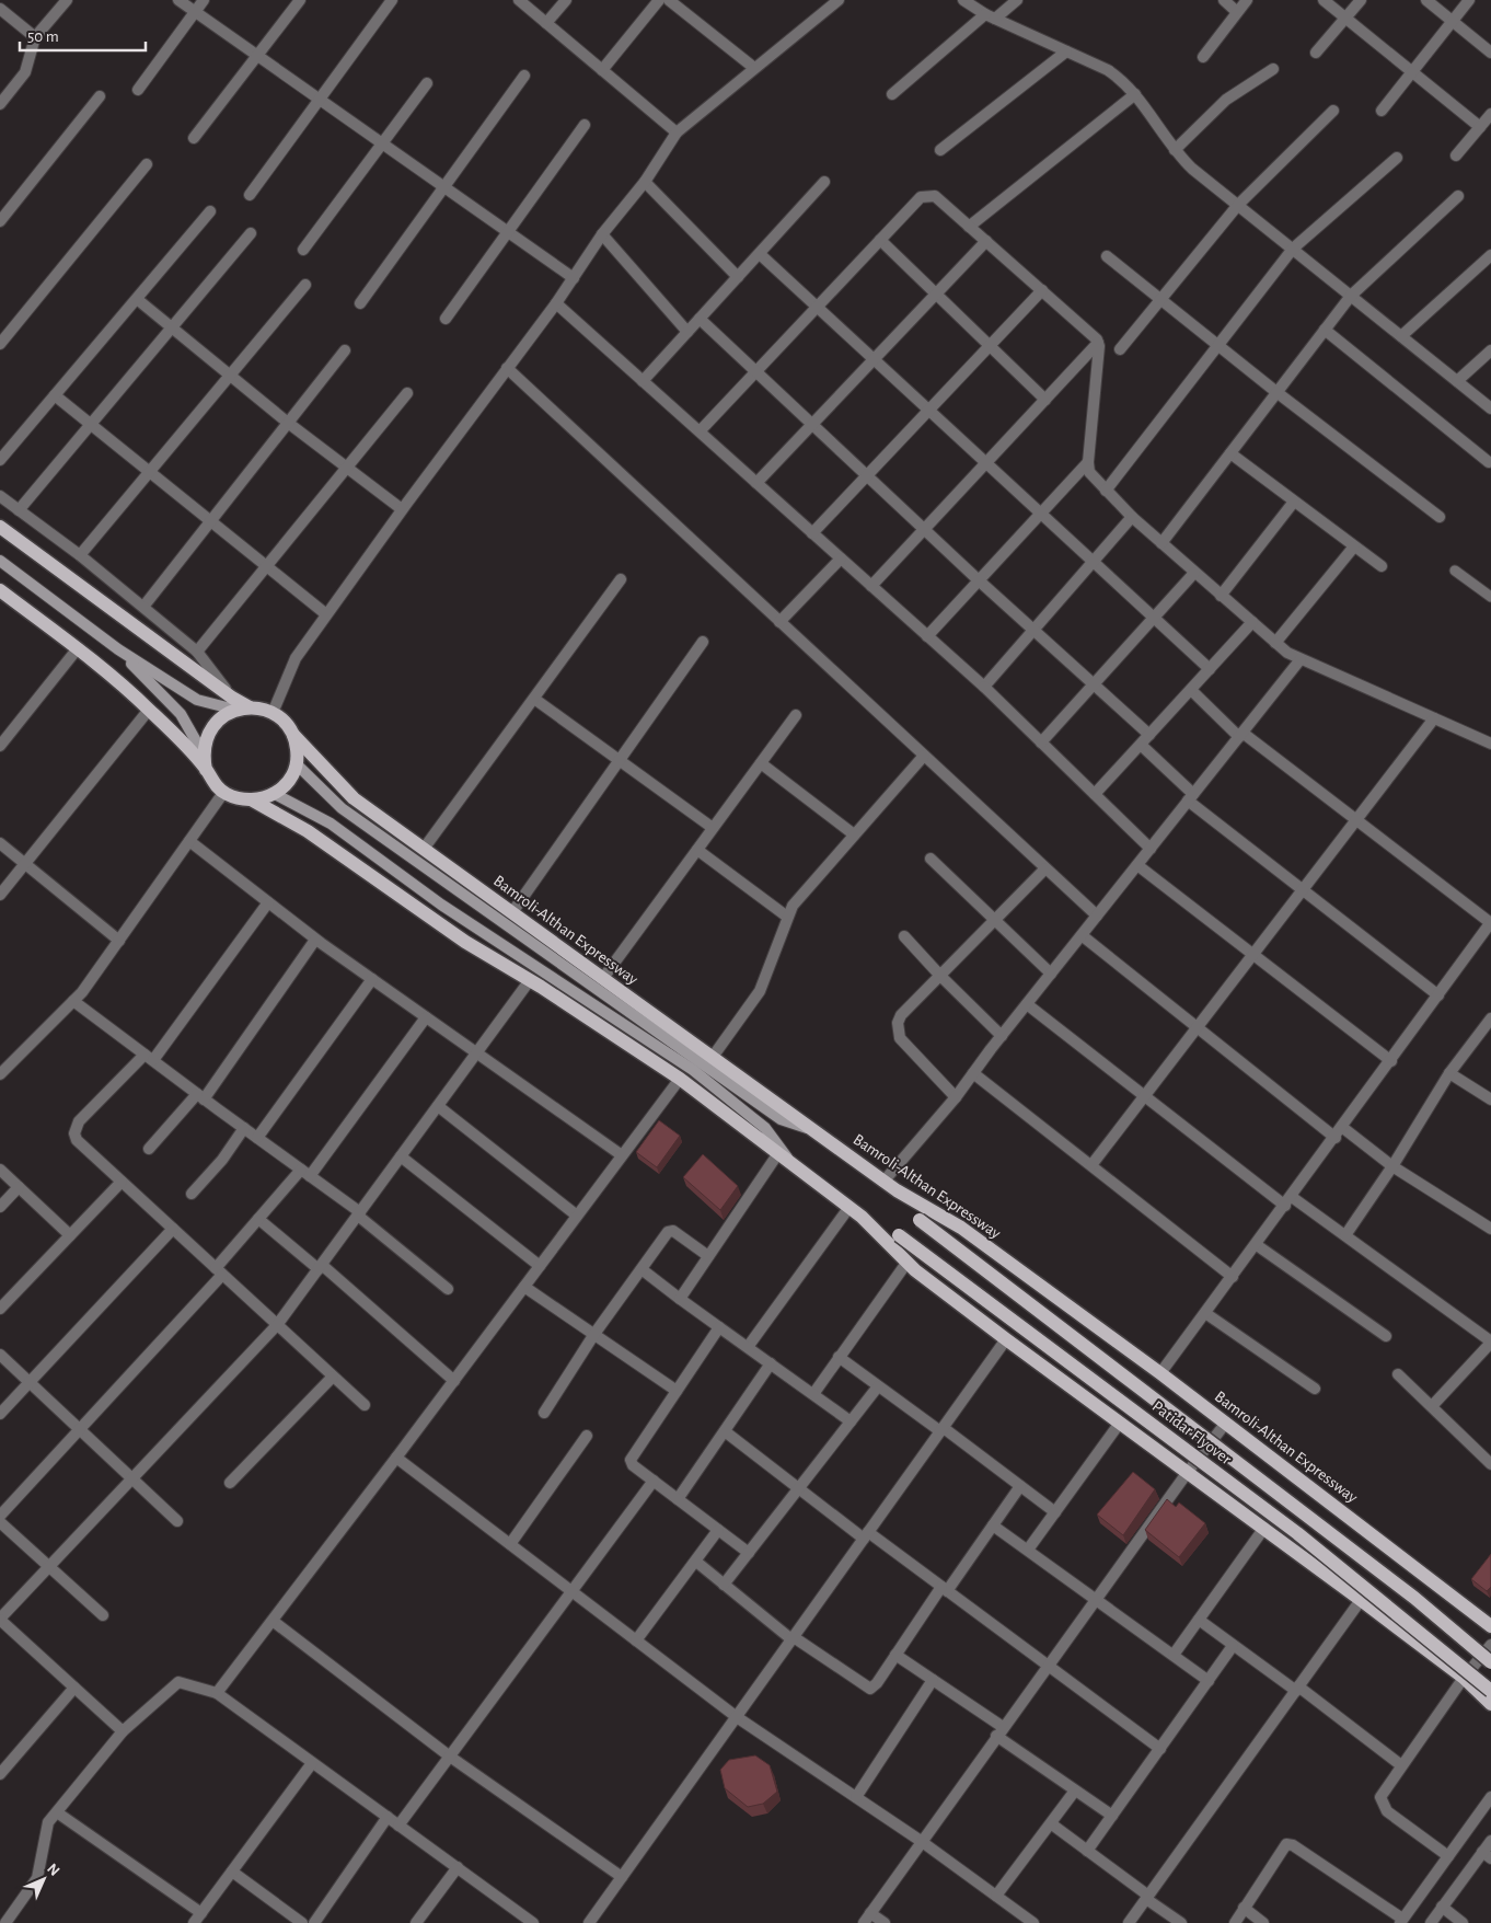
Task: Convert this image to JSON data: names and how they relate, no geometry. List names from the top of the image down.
{
  "streets": {
    "main road": ["Bamroli-Althan Expressway", "Patidar Flyover"]
  },
  "crossings": [
    ["Bamroli-Althan Expressway", "Patidar Flyover"]
  ],
  "scale_bar": "50 m",
  "north": "top right"
}
